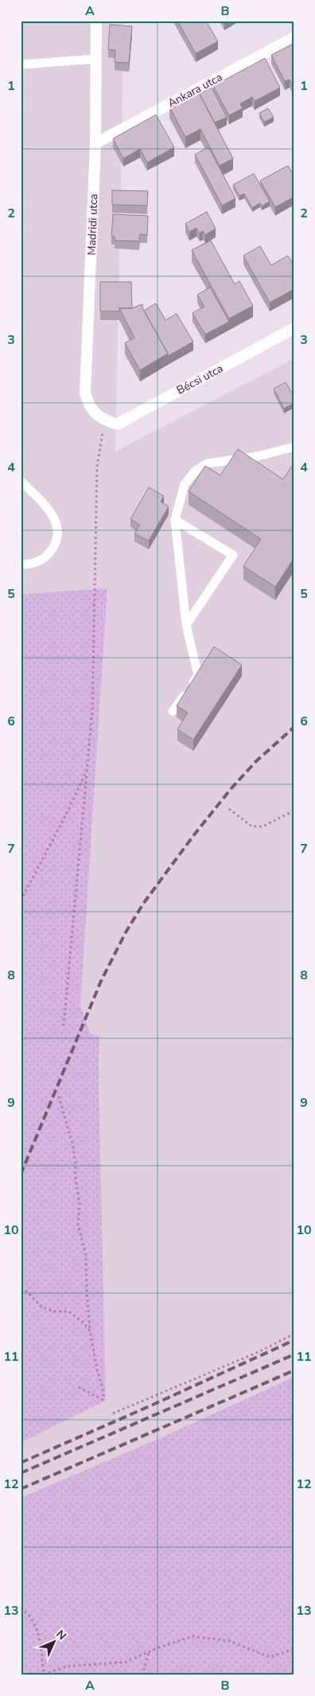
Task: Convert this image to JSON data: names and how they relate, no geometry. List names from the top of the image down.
{
  "streets": {
    "street": ["Ankara utca", "Madridi utca", "Bécsi utca"]
  },
  "crossings": [
    ["Ankara utca", "Madridi utca"],
    ["Madridi utca", "Bécsi utca"]
  ],
  "north": "top right",
  "grid": {
    "columns": ["A", "B"],
    "rows": [
      "1",
      "2",
      "3",
      "4",
      "5",
      "6",
      "7",
      "8",
      "9",
      "10",
      "11",
      "12",
      "13"
    ]
  }
}
